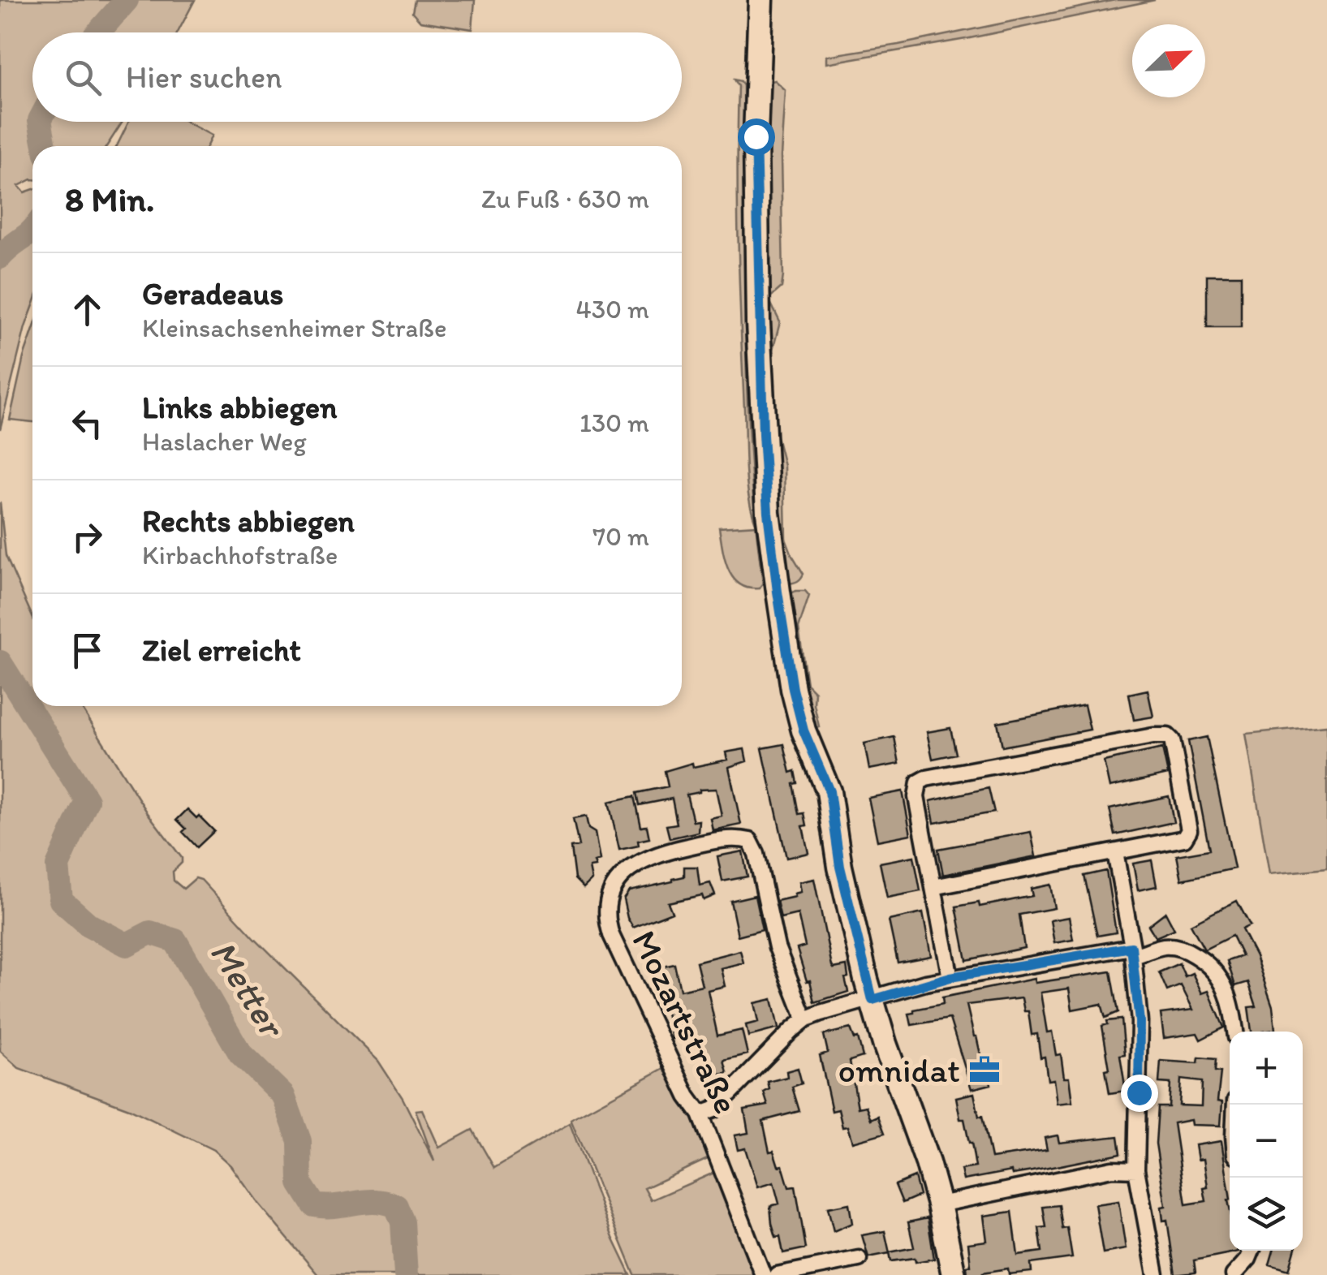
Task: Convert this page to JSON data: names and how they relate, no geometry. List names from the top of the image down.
{
  "streets": {
    "street": ["Mozartstraße"]
  },
  "water": ["Metter"],
  "places": {
    "office": ["omnidat"]
  },
  "north": "top right",
  "page": {
    "search": "Hier suchen",
    "heading": ["8 Min.", "Zu Fuß · 630 m"],
    "list": [
      ["Geradeaus", "Kleinsachsenheimer Straße", "430 m"],
      ["Links abbiegen", "Haslacher Weg", "130 m"],
      ["Rechts abbiegen", "Kirbachhofstraße", "70 m"],
      "Ziel erreicht"
    ],
    "map_buttons": ["+", "−"]
  }
}
